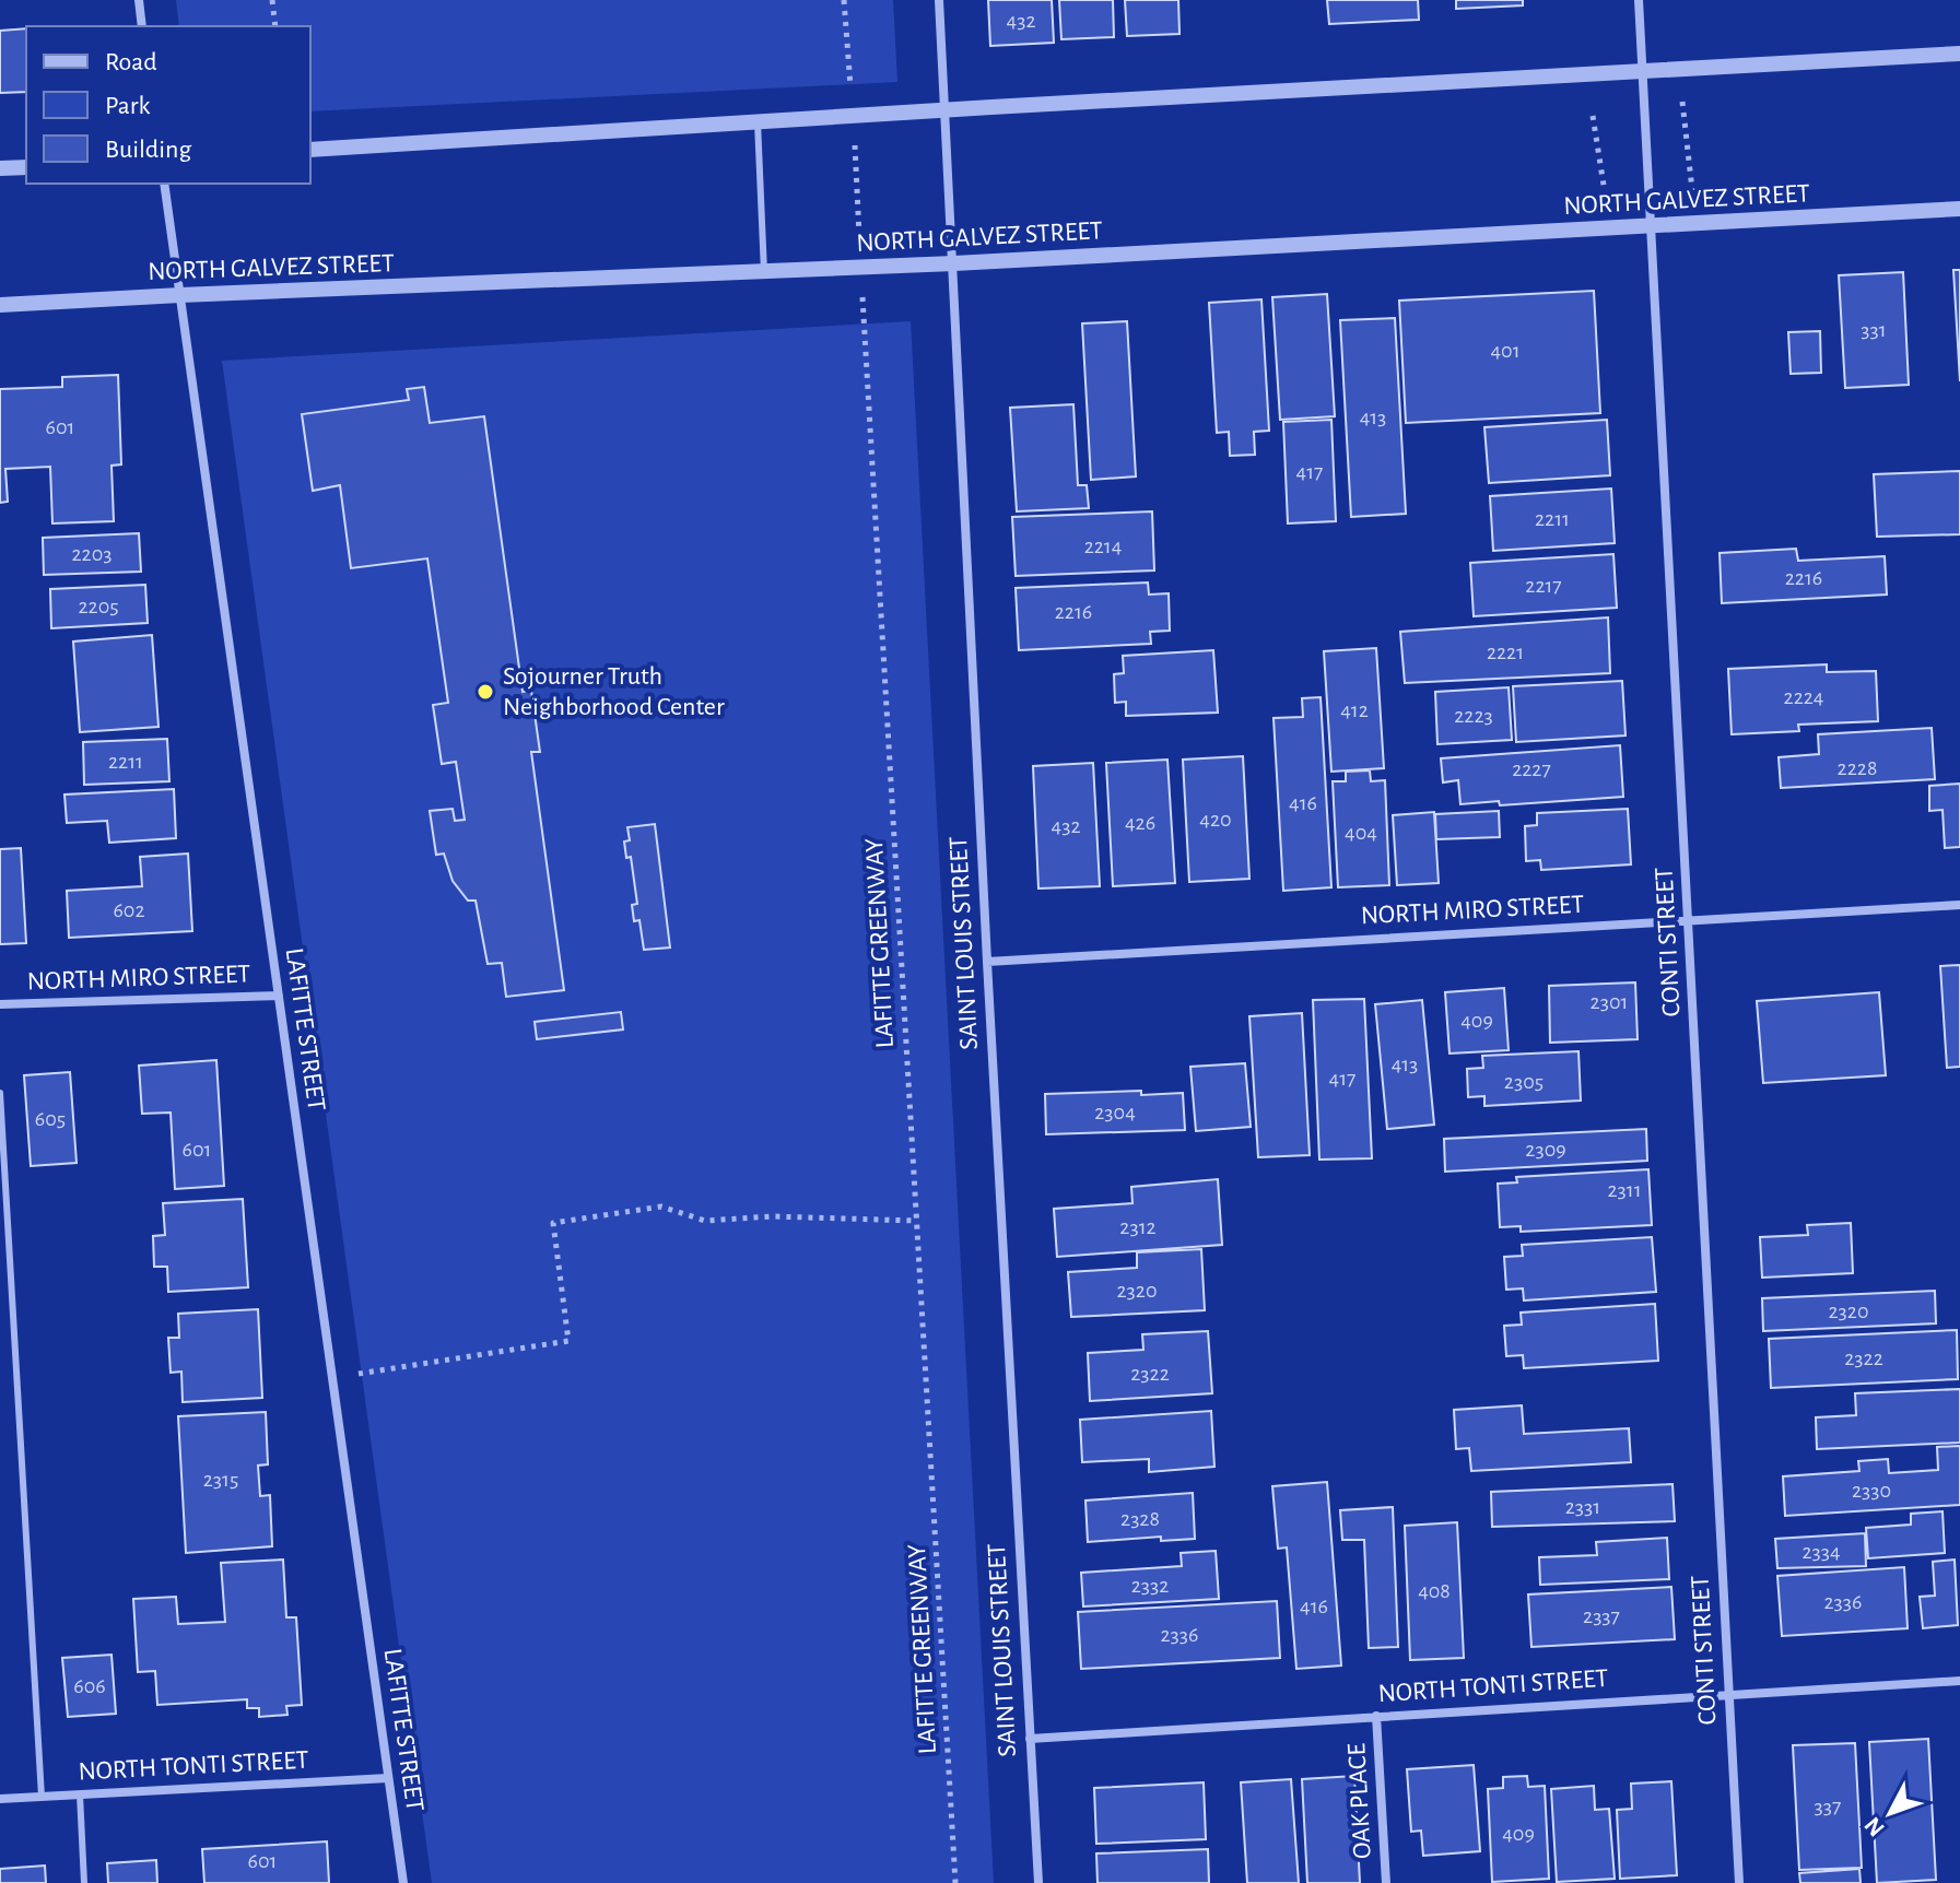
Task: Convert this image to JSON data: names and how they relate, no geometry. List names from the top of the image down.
{
  "streets": {
    "street": [
      "NORTH GALVEZ STREET",
      "NORTH MIRO STREET",
      "CONTI STREET",
      "SAINT LOUIS STREET",
      "LAFITTE STREET",
      "NORTH TONTI STREET",
      "OAK PLACE"
    ],
    "path": ["LAFITTE GREENWAY"]
  },
  "crossings": [
    ["NORTH GALVEZ STREET", "CONTI STREET"],
    ["NORTH GALVEZ STREET", "LAFITTE GREENWAY"],
    ["NORTH GALVEZ STREET", "SAINT LOUIS STREET"],
    ["NORTH GALVEZ STREET", "LAFITTE STREET"],
    ["NORTH MIRO STREET", "CONTI STREET"],
    ["NORTH MIRO STREET", "SAINT LOUIS STREET"],
    ["NORTH MIRO STREET", "LAFITTE STREET"],
    ["CONTI STREET", "NORTH TONTI STREET"],
    ["SAINT LOUIS STREET", "NORTH TONTI STREET"],
    ["LAFITTE STREET", "NORTH TONTI STREET"],
    ["NORTH TONTI STREET", "OAK PLACE"]
  ],
  "places": ["Sojourner Truth Neighborhood Center"],
  "house_numbers": [
    "432",
    "331",
    "401",
    "413",
    "601",
    "417",
    "2211",
    "2214",
    "2203",
    "2216",
    "2217",
    "2205",
    "2216",
    "2221",
    "2224",
    "412",
    "2223",
    "2211",
    "2228",
    "2227",
    "416",
    "420",
    "426",
    "432",
    "404",
    "602",
    "2301",
    "409",
    "413",
    "417",
    "2305",
    "2304",
    "605",
    "601",
    "2309",
    "2311",
    "2312",
    "2320",
    "2320",
    "2322",
    "2322",
    "2315",
    "2330",
    "2331",
    "2328",
    "2334",
    "2332",
    "408",
    "2336",
    "416",
    "2337",
    "2336",
    "606",
    "337",
    "409",
    "601"
  ],
  "legend": ["Road", "Park", "Building"],
  "north": "bottom left"
}
